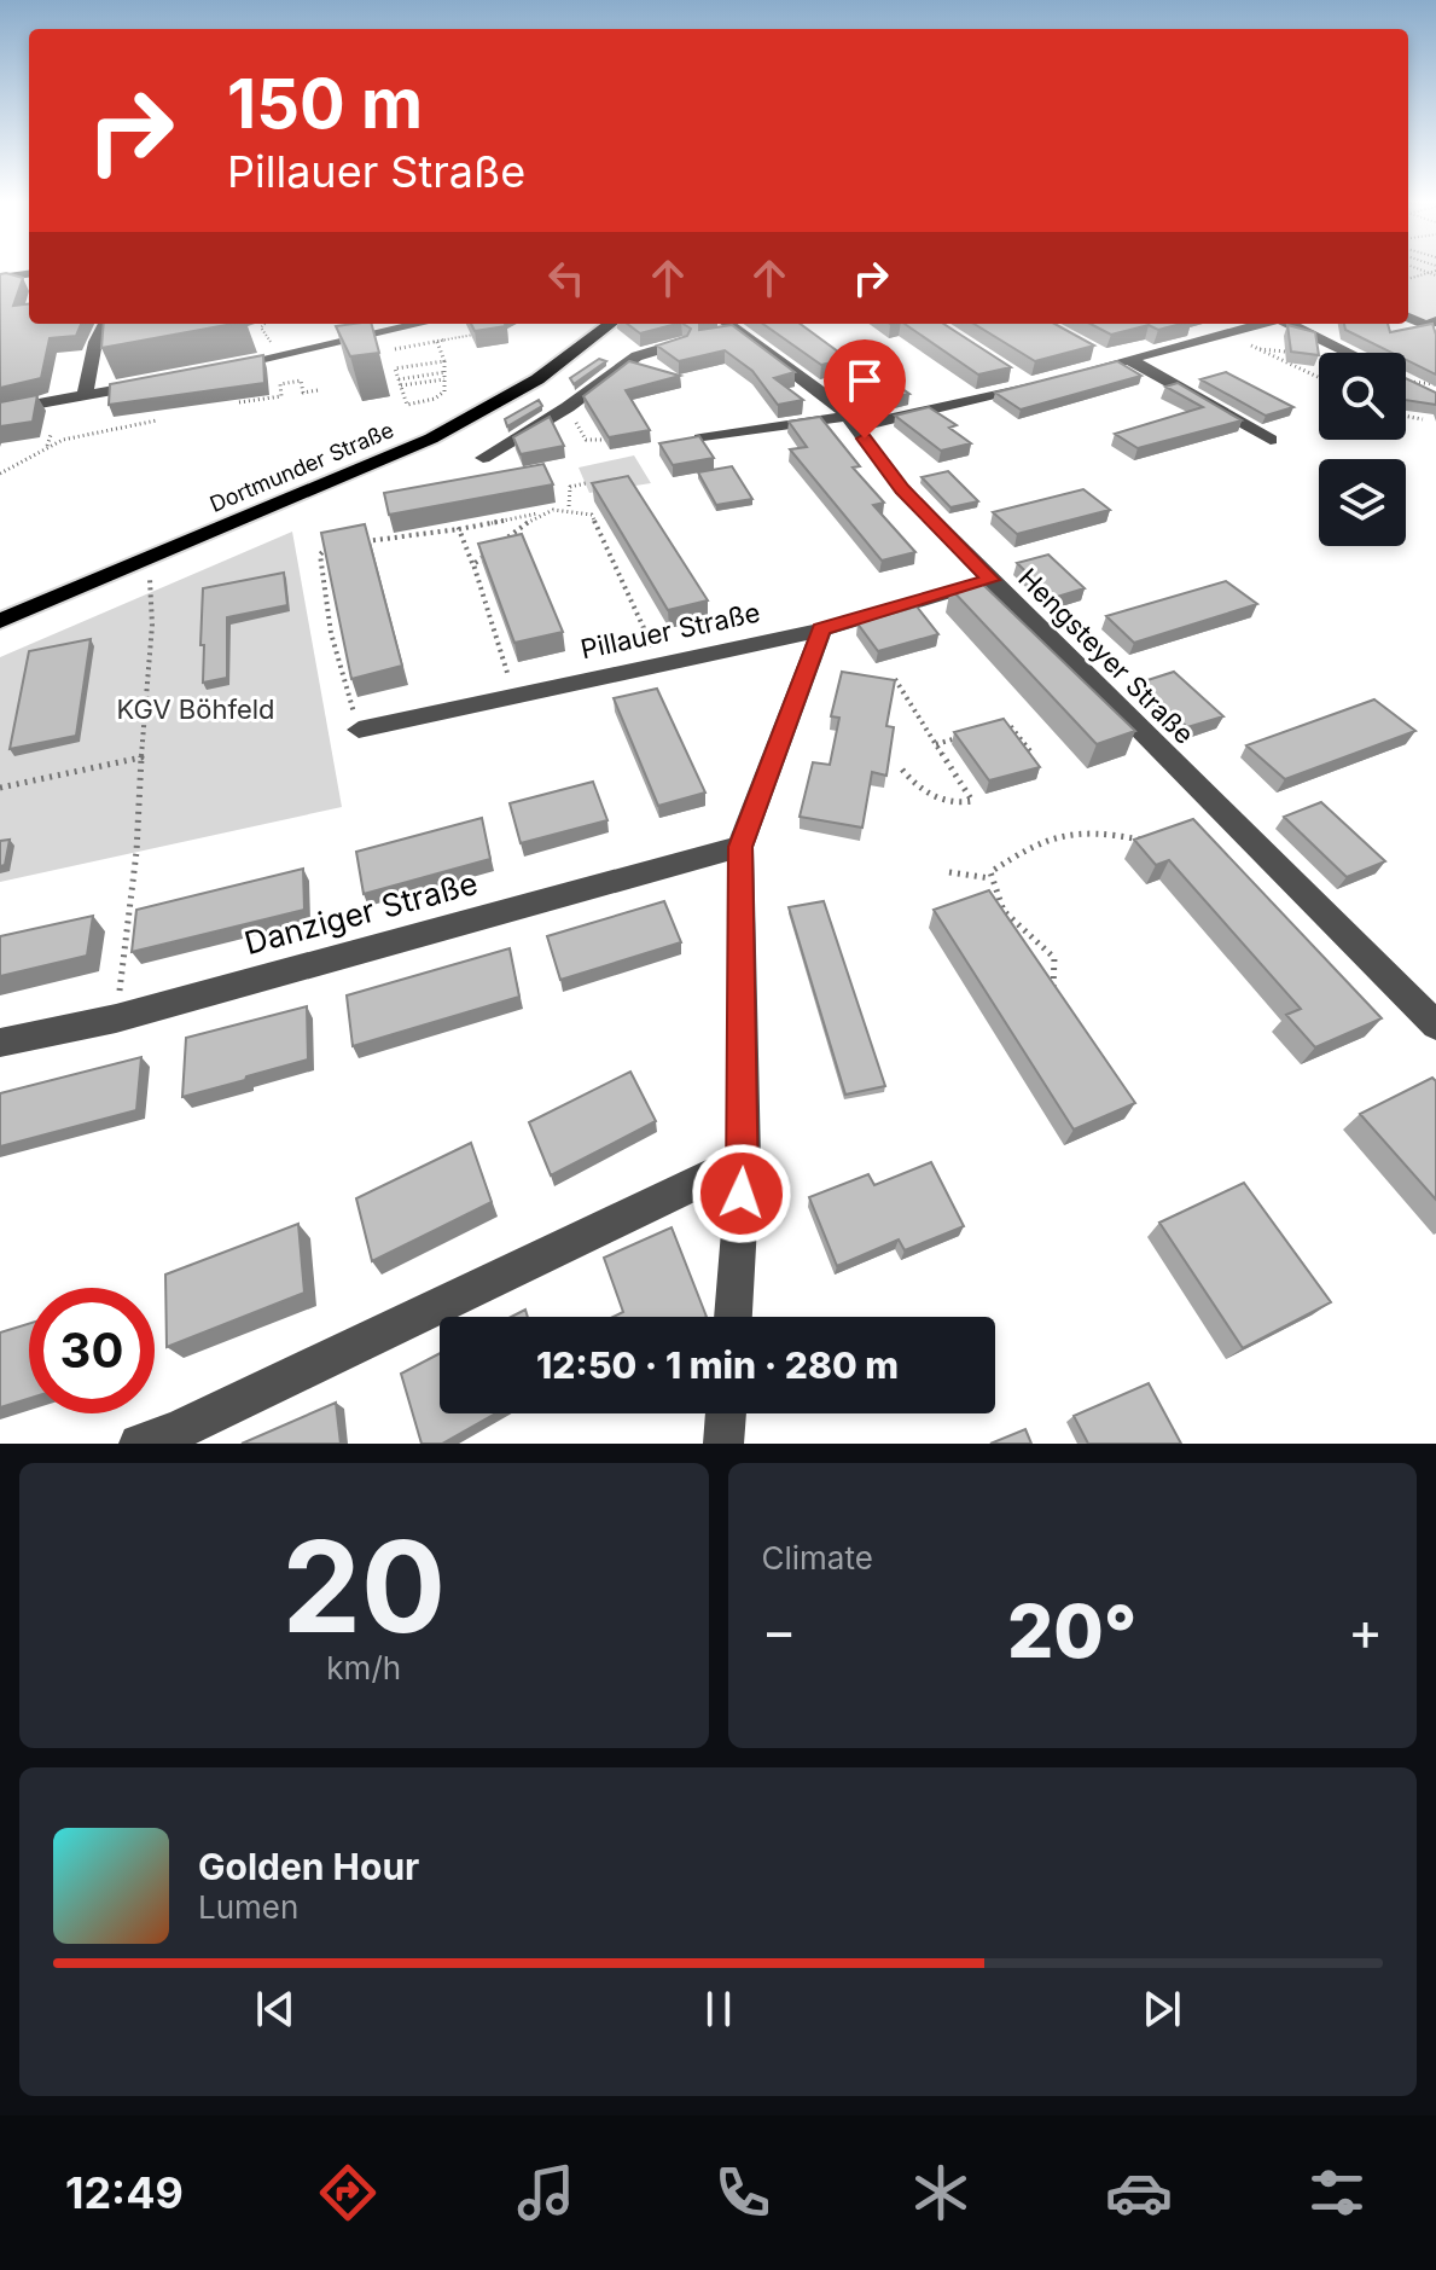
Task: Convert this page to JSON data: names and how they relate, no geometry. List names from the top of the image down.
{
  "streets": {
    "main road": ["Dortmunder Straße"],
    "street": ["Pillauer Straße", "Hengsteyer Straße", "Danziger Straße"]
  },
  "crossings": [
    ["Pillauer Straße", "Hengsteyer Straße"]
  ],
  "parks": ["KGV Böhfeld"],
  "page": {
    "turn": ["150 m", "Pillauer Straße"],
    "limit": "30",
    "trip": "12:50 · 1 min · 280 m",
    "tile": [
      ["20", "km/h"],
      "Climate"
    ],
    "heat": ["−", "20°", "+"],
    "song": ["Golden Hour", "Lumen"],
    "tabs": "12:49"
  }
}
